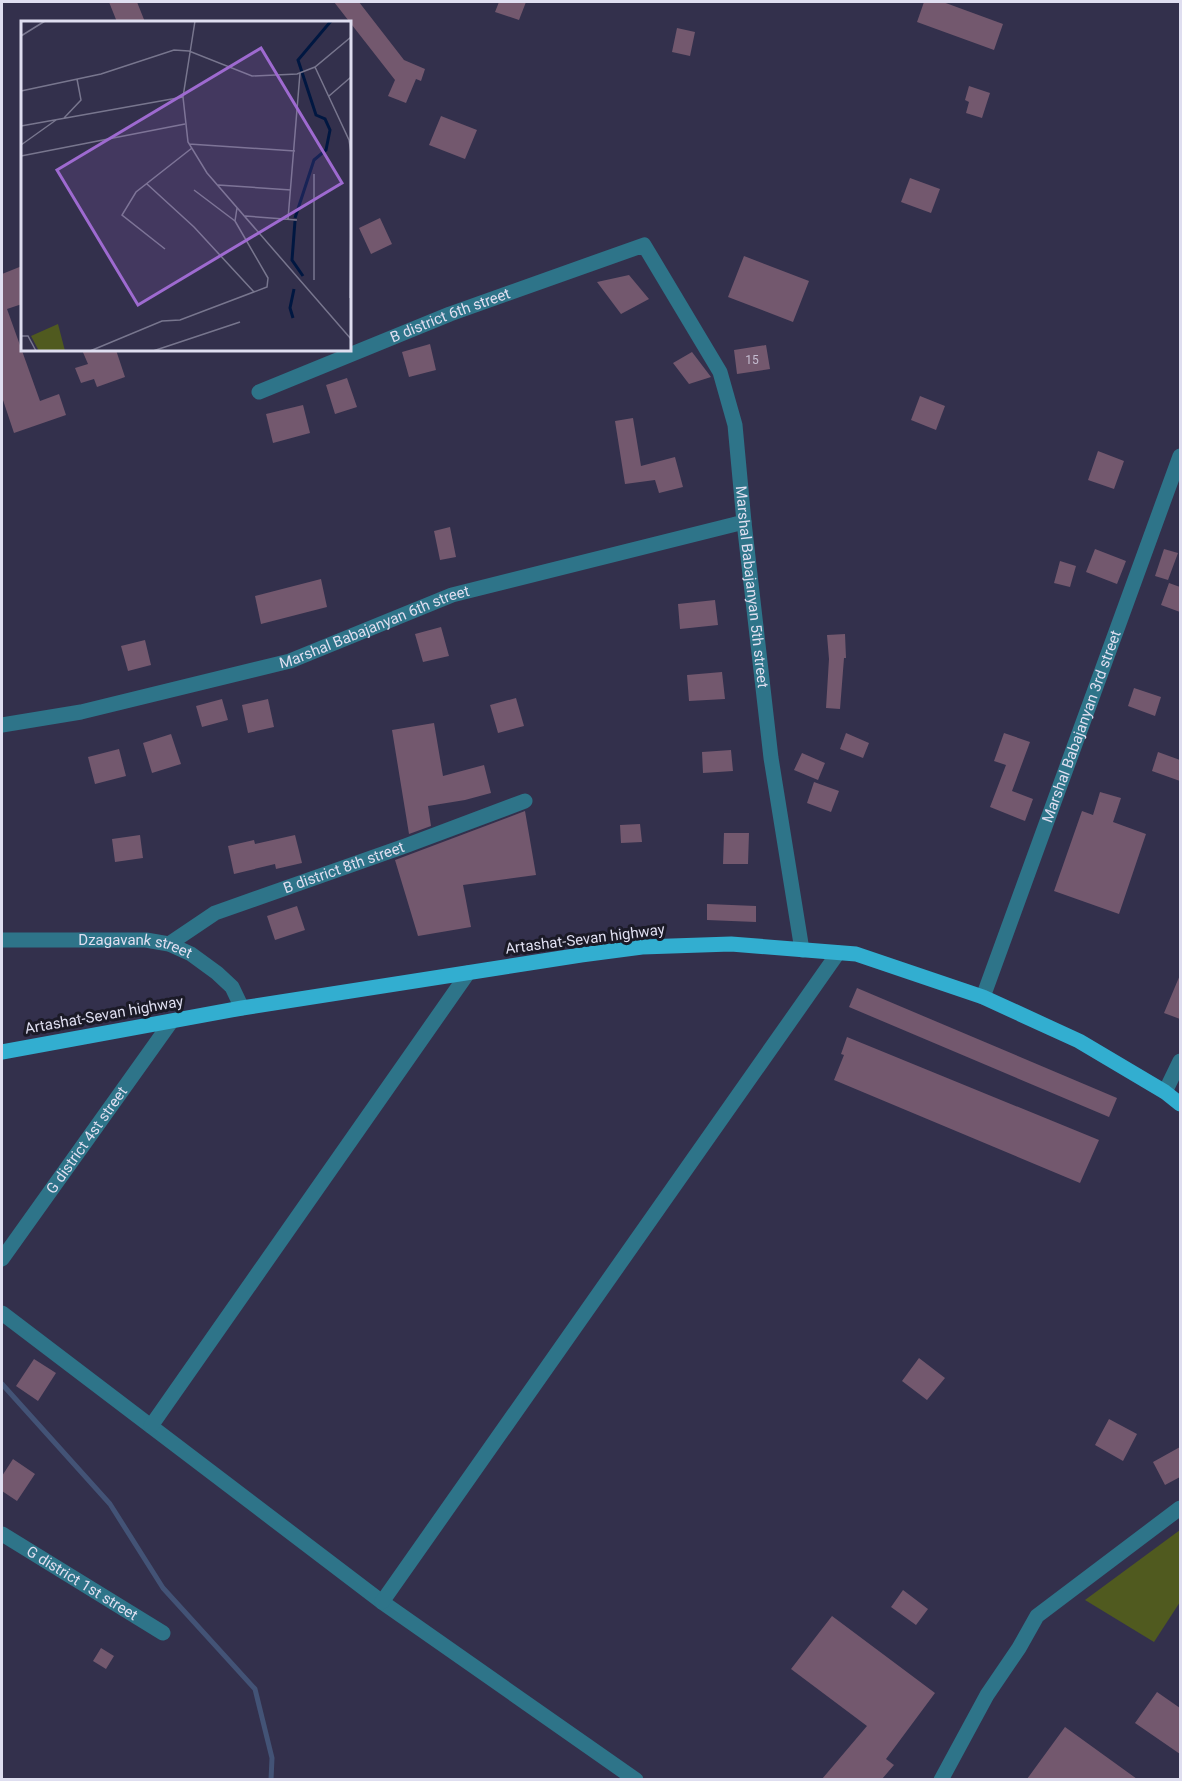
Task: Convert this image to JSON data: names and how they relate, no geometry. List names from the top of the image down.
{
  "streets": {
    "main road": ["Artashat-Sevan highway"],
    "street": [
      "B district 6th street",
      "Marshal Babajanyan 5th street",
      "Marshal Babajanyan 6th street",
      "Marshal Babajanyan 3rd street",
      "B district 8th street",
      "Dzagavank street",
      "G district 4st street",
      "G district 1st street"
    ]
  },
  "crossings": [
    ["B district 6th street", "Marshal Babajanyan 5th street"],
    ["Marshal Babajanyan 5th street", "Marshal Babajanyan 6th street"],
    ["Marshal Babajanyan 5th street", "Artashat-Sevan highway"],
    ["Marshal Babajanyan 3rd street", "Artashat-Sevan highway"],
    ["B district 8th street", "Dzagavank street"],
    ["Artashat-Sevan highway", "Dzagavank street"],
    ["Artashat-Sevan highway", "G district 4st street"]
  ],
  "house_numbers": ["15"]
}
